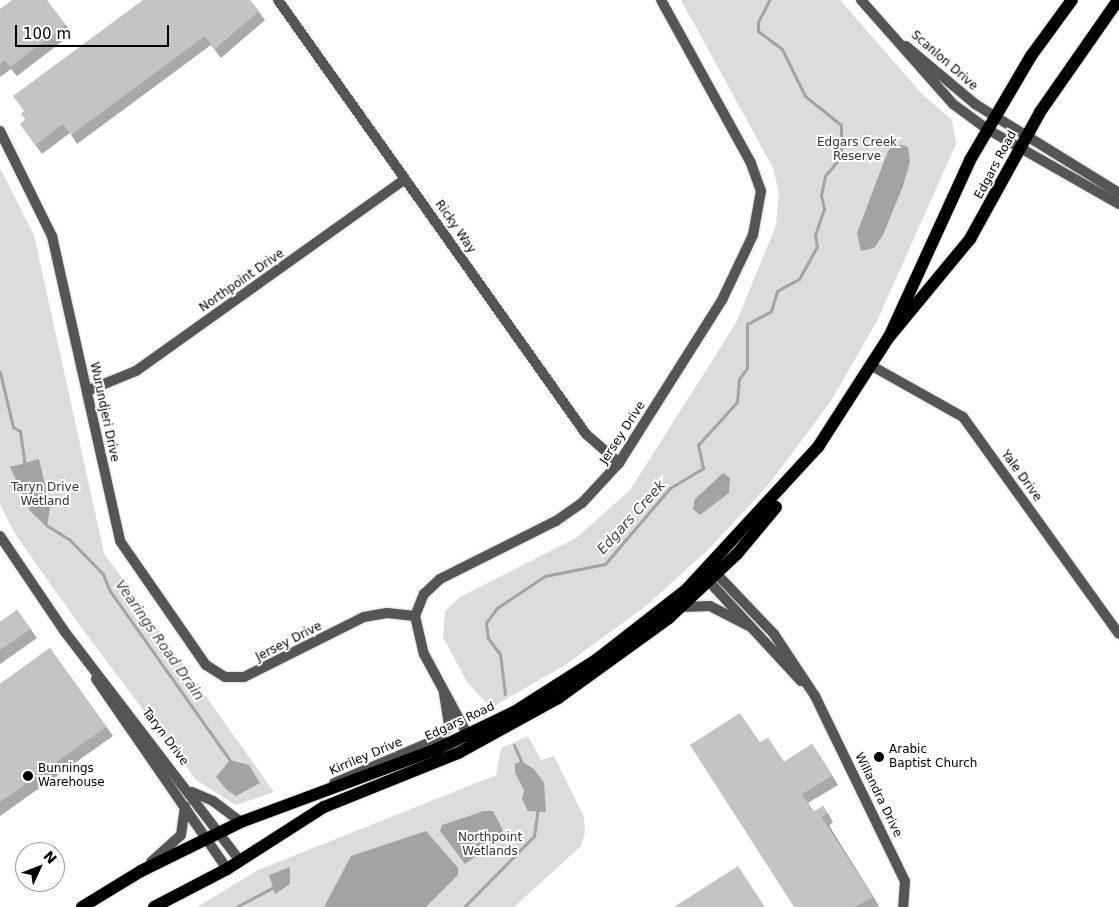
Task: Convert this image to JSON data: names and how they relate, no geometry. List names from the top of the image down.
{
  "streets": {
    "main road": ["Edgars Road"],
    "street": [
      "Scanlon Drive",
      "Ricky Way",
      "Northpoint Drive",
      "Wurundjeri Drive",
      "Jersey Drive",
      "Yale Drive",
      "Taryn Drive",
      "Kirriley Drive",
      "Willandra Drive"
    ]
  },
  "crossings": [
    ["Scanlon Drive", "Edgars Road"],
    ["Edgars Road", "Yale Drive"],
    ["Edgars Road", "Taryn Drive"],
    ["Edgars Road", "Kirriley Drive"],
    ["Edgars Road", "Willandra Drive"],
    ["Ricky Way", "Northpoint Drive"],
    ["Ricky Way", "Jersey Drive"],
    ["Northpoint Drive", "Wurundjeri Drive"],
    ["Wurundjeri Drive", "Jersey Drive"],
    ["Jersey Drive", "Kirriley Drive"]
  ],
  "water": ["Edgars Creek", "Vearings Road Drain"],
  "parks": ["Edgars Creek Reserve", "Taryn Drive Wetland", "Northpoint Wetlands"],
  "places": ["Arabic Baptist Church", "Bunnings Warehouse"],
  "scale_bar": "100 m",
  "north": "top right"
}
